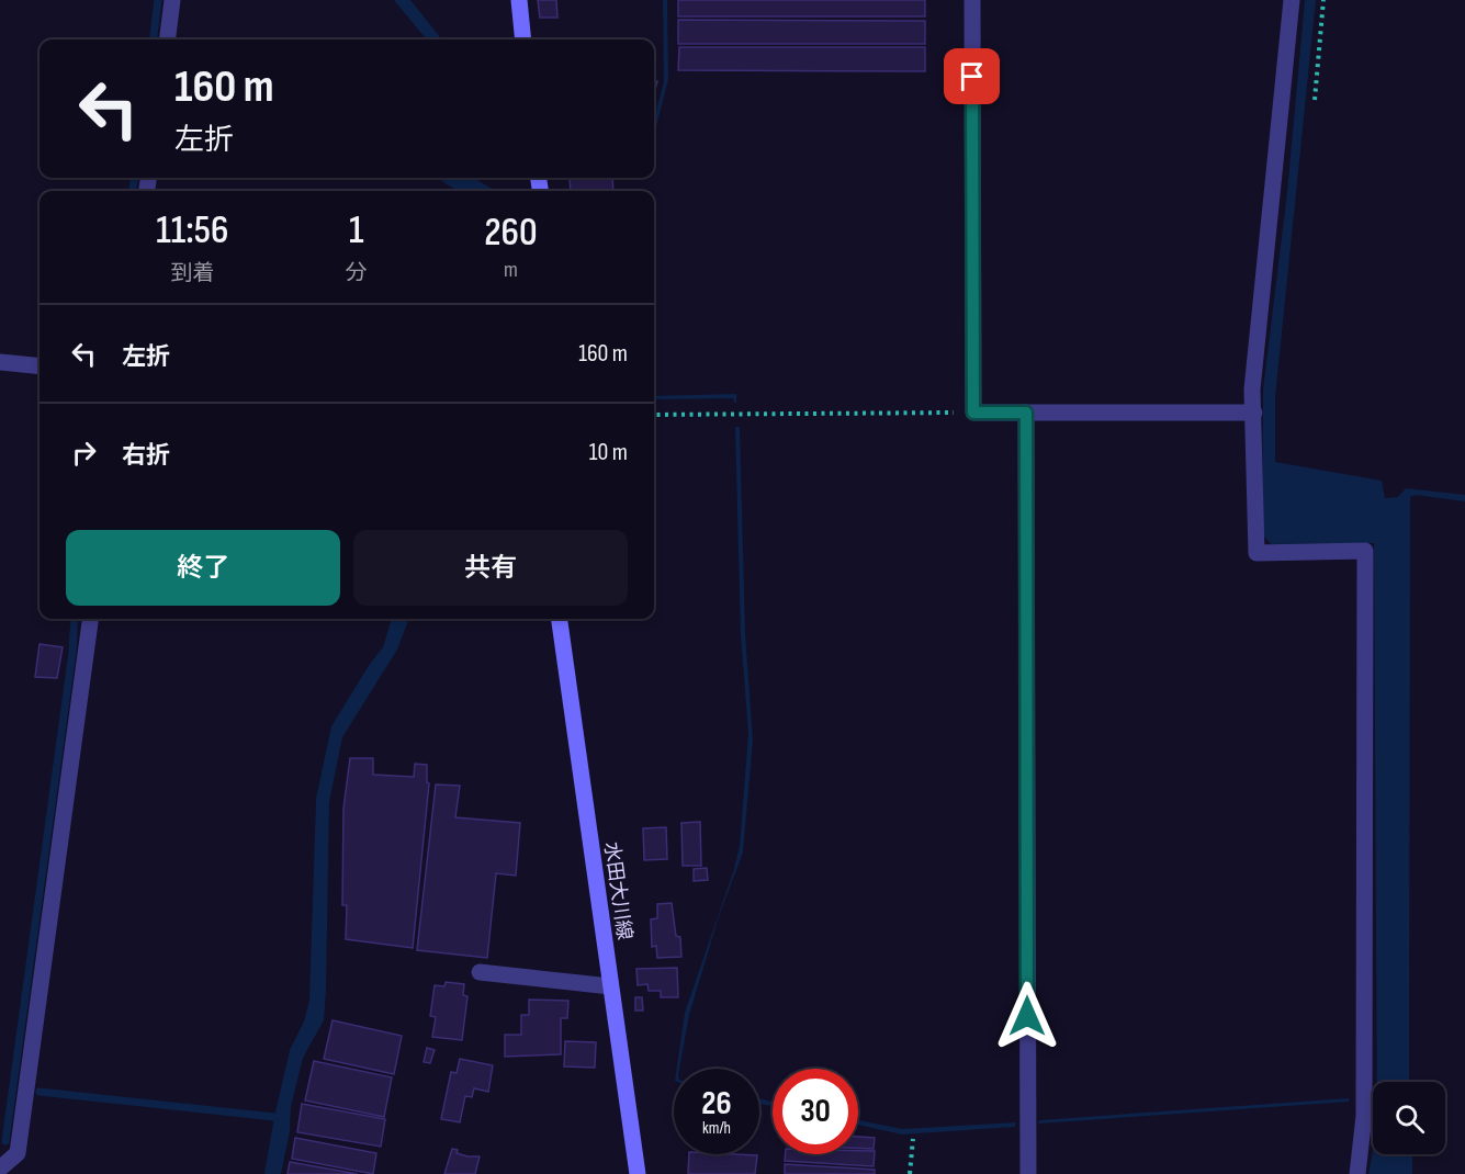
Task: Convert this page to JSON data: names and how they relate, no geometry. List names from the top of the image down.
{
  "streets": {
    "main road": ["水田大川線"]
  },
  "page": {
    "turn": ["160 m", "左折"],
    "eta": [
      "11:56",
      "到着",
      "1",
      "分",
      "260",
      "m"
    ],
    "list": [
      {
        "name": "左折",
        "value": "160 m"
      },
      {
        "name": "右折",
        "value": "10 m"
      }
    ],
    "buttons": ["終了", "共有"],
    "speed": "26 km/h",
    "limit": "30"
  }
}
